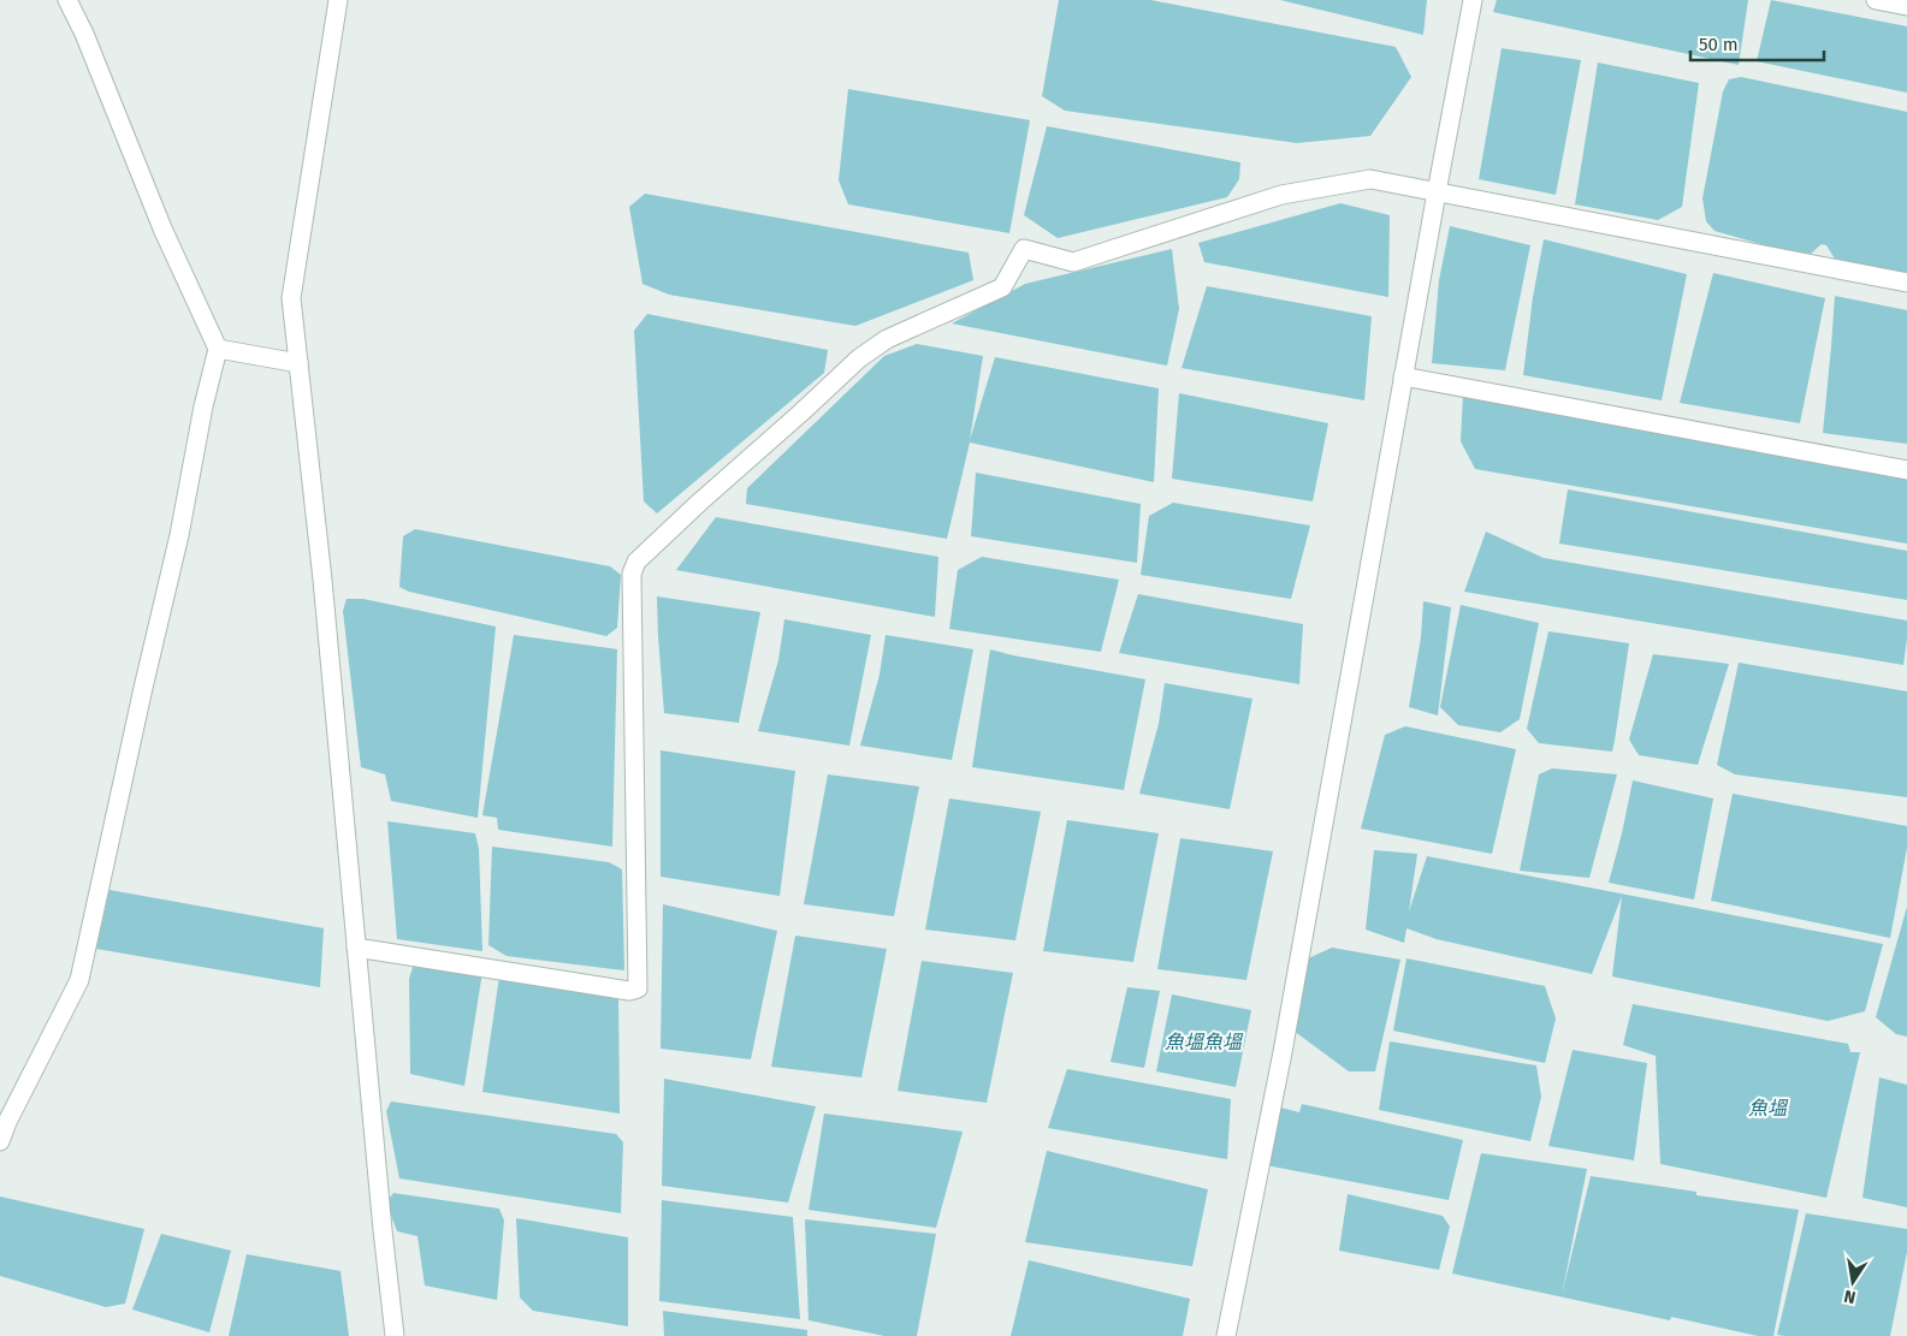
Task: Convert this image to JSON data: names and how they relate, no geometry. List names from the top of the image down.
{
  "water": ["魚塭魚塭", "魚塭"],
  "scale_bar": "50 m",
  "north": "bottom"
}
